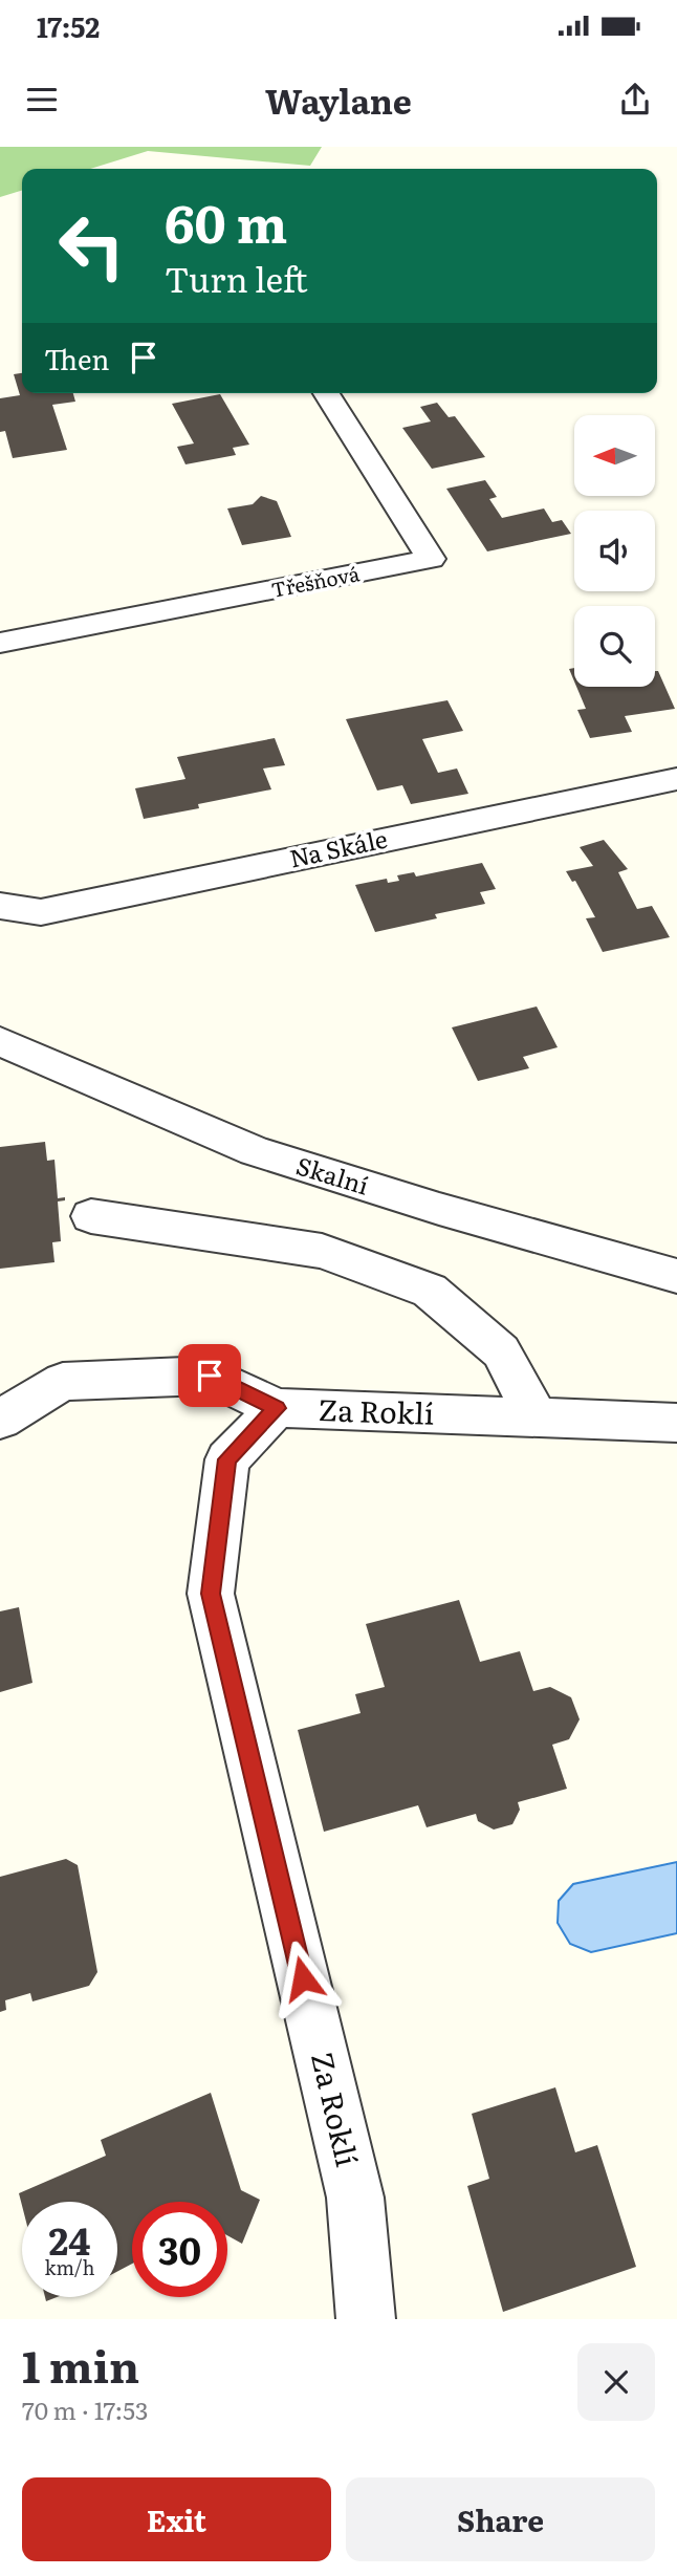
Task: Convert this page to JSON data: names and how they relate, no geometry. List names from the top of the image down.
{
  "streets": {
    "street": [
      "Třešňová",
      "Na Skále",
      "Skalní",
      "Za Roklí"
    ]
  },
  "north": "left",
  "page": {
    "status": "17:52",
    "header": "Waylane",
    "turn": ["60 m", "Turn left"],
    "then": "Then",
    "speed": "24 km/h",
    "limit": "30",
    "heading": ["1 min", "70 m · 17:53"],
    "buttons": ["Exit", "Share"]
  }
}
